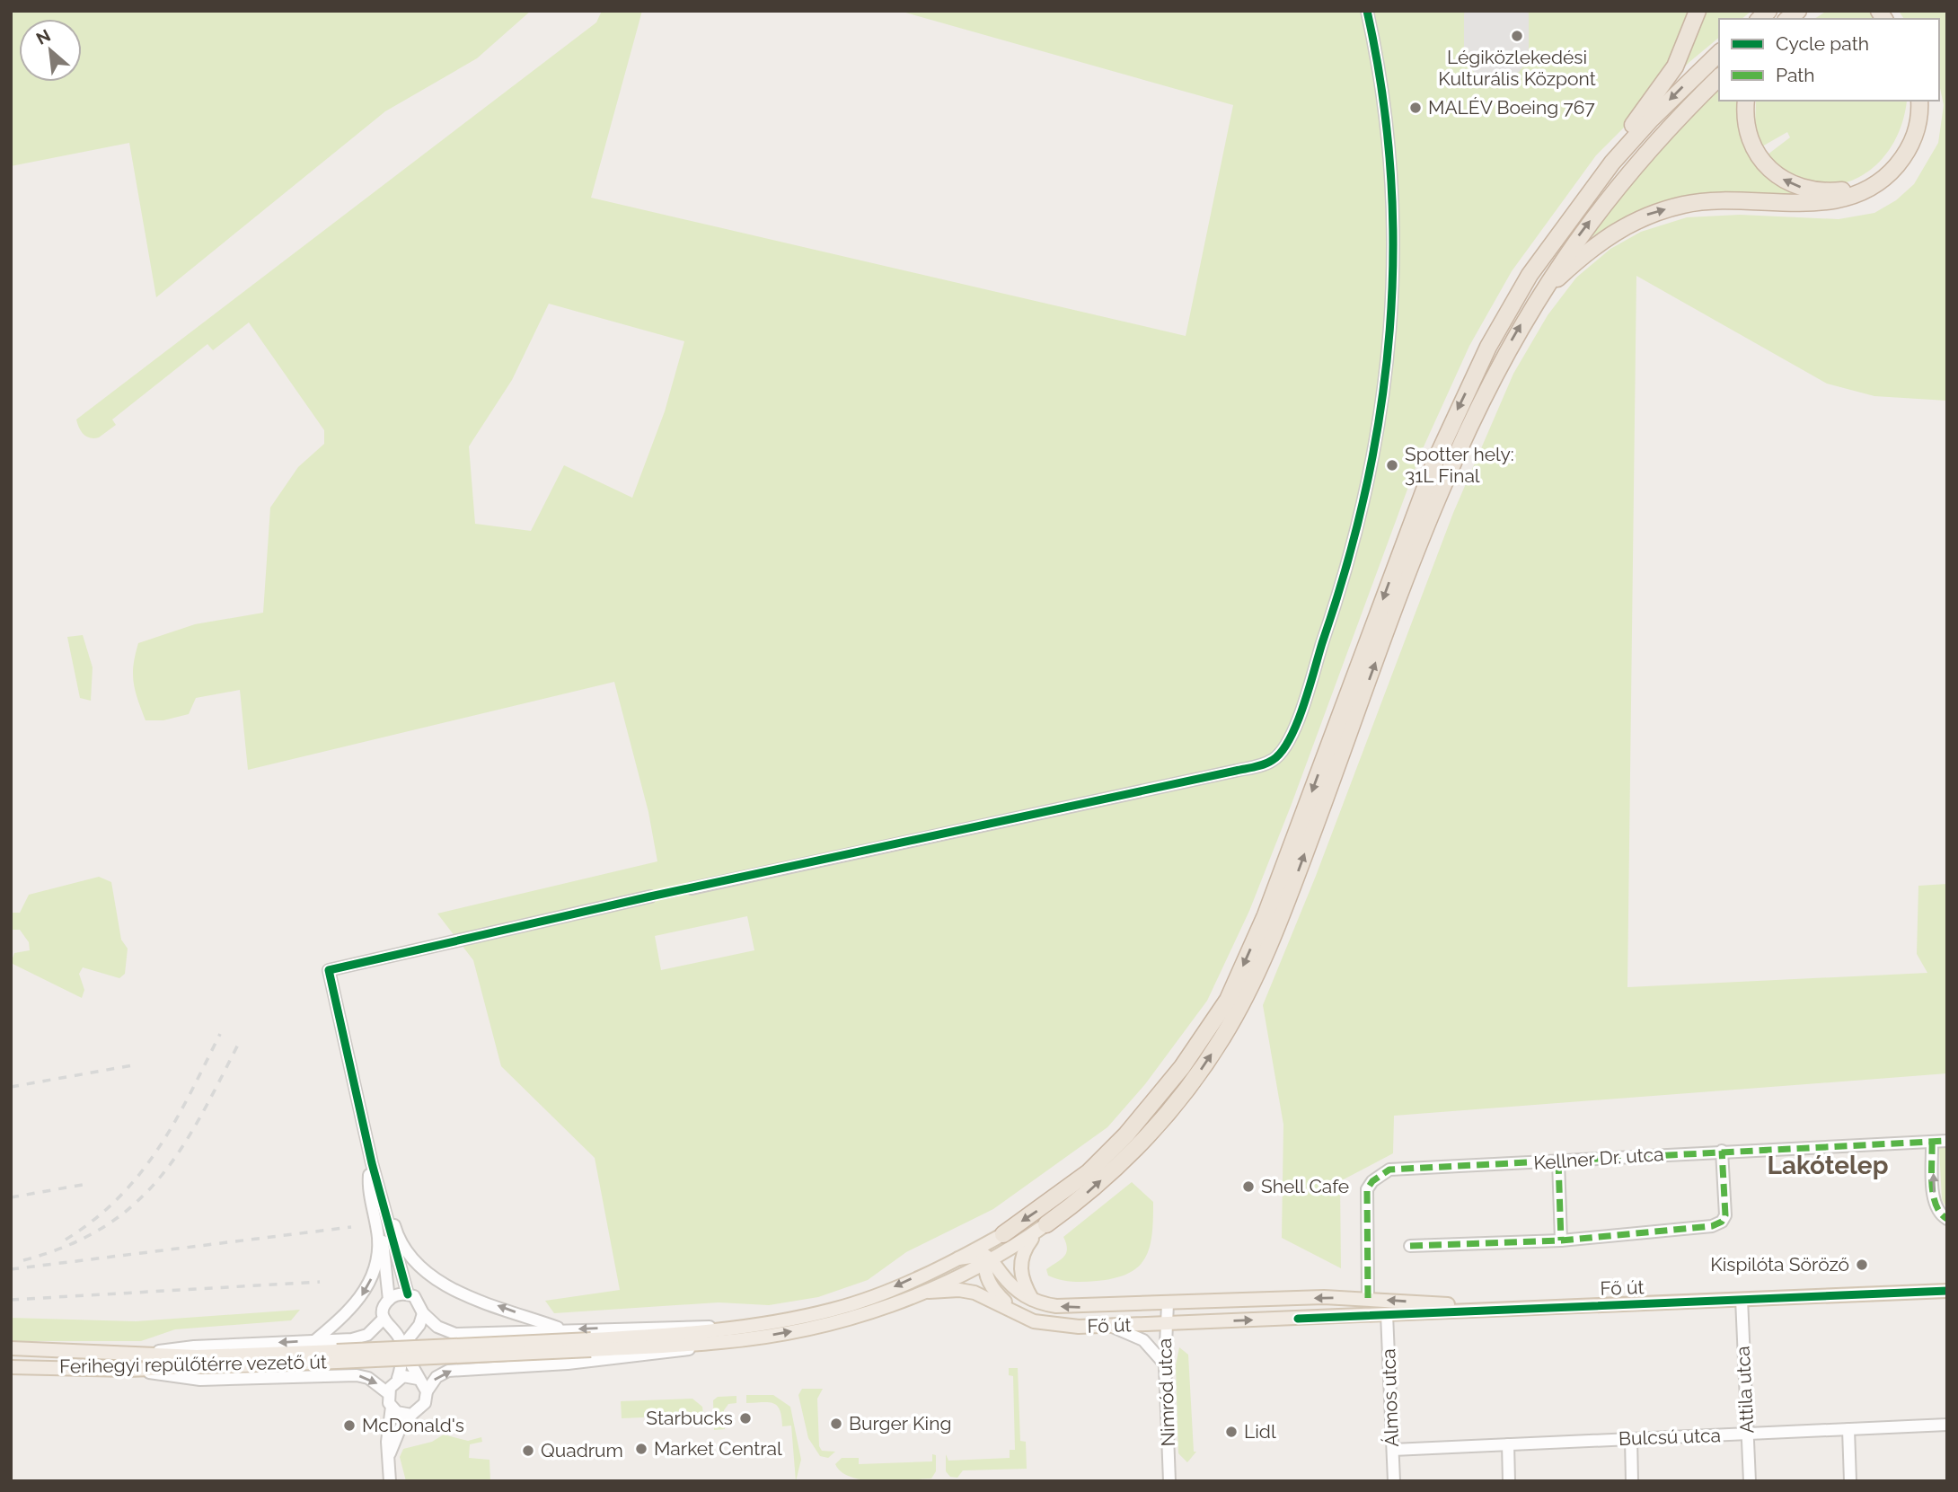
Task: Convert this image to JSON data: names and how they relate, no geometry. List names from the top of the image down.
{
  "streets": {
    "main road": ["Fő út", "Ferihegyi repülőtérre vezető út"],
    "street": [
      "Kellner Dr. utca",
      "Attila utca",
      "Nimród utca",
      "Álmos utca",
      "Bulcsú utca"
    ]
  },
  "crossings": [
    ["Fő út", "Attila utca"],
    ["Fő út", "Nimród utca"],
    ["Fő út", "Álmos utca"],
    ["Attila utca", "Bulcsú utca"],
    ["Álmos utca", "Bulcsú utca"]
  ],
  "districts": ["Lakótelep"],
  "places": [
    "Légiközlekedési Kulturális Központ",
    "MALÉV Boeing 767",
    "Spotter hely: 31L Final",
    "Shell Cafe",
    "Kispilóta Söröző",
    "Starbucks",
    "Burger King",
    "McDonald's",
    "Lidl",
    "Market Central",
    "Quadrum"
  ],
  "legend": ["Cycle path", "Path"],
  "north": "top left"
}
